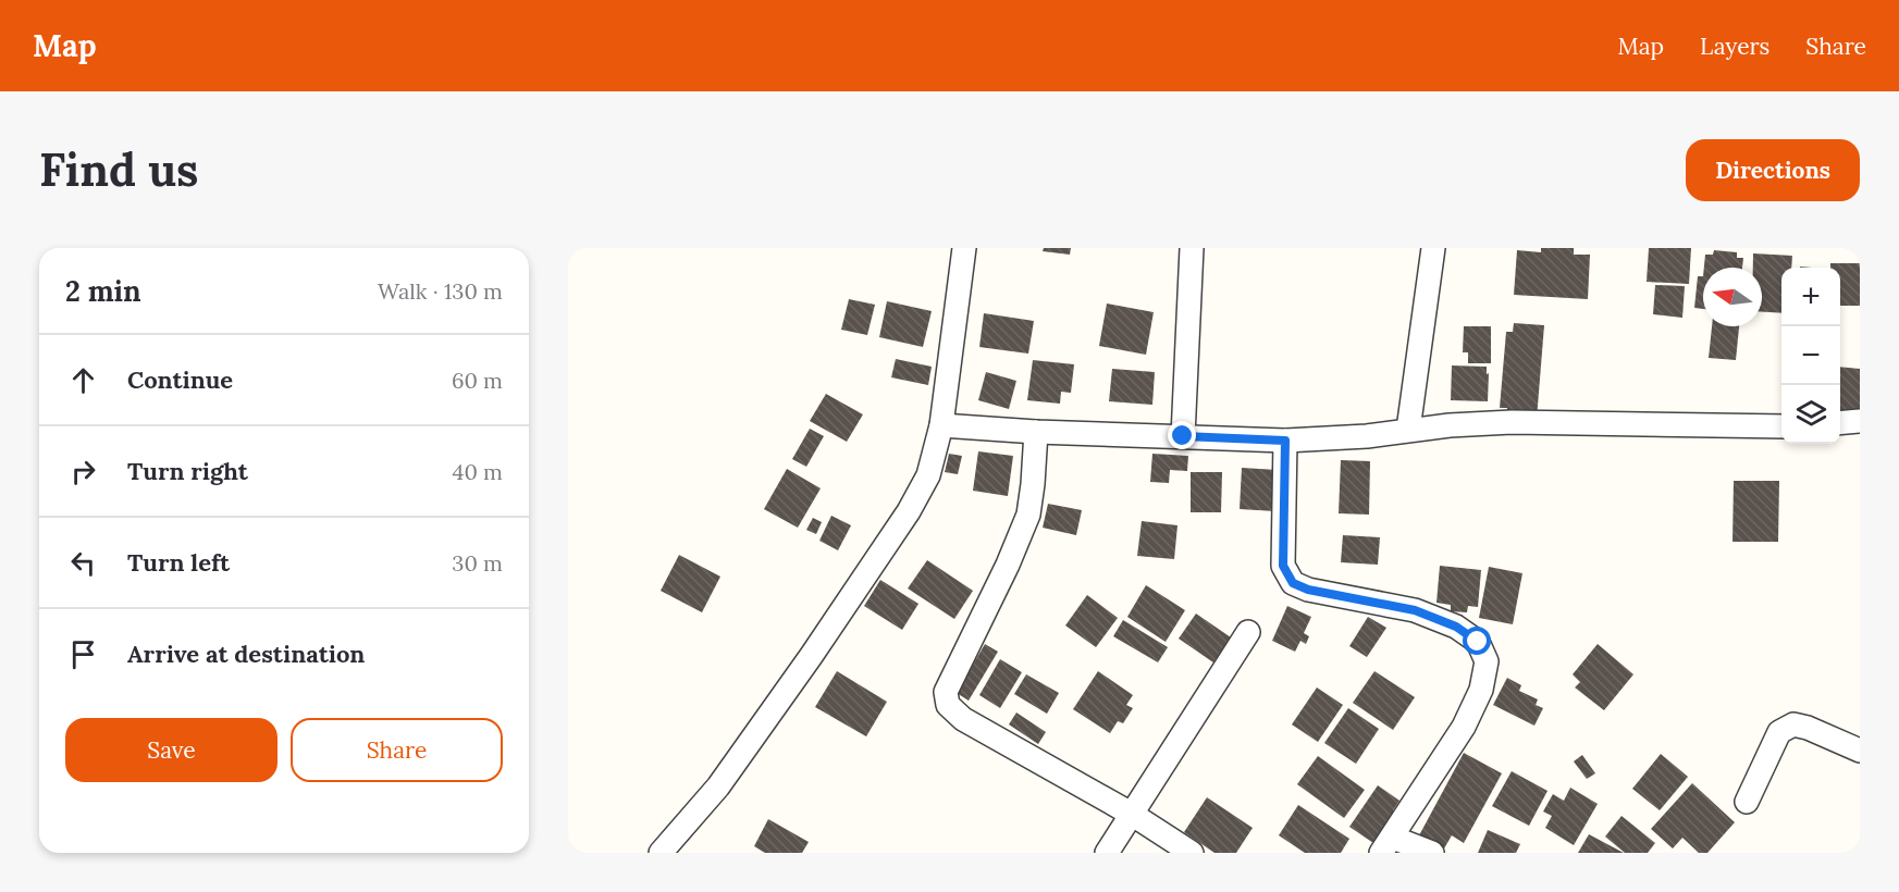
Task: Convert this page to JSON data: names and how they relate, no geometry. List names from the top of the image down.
{
  "north": "left",
  "page": {
    "header": "Map",
    "nav": ["Map", "Layers", "Share"],
    "buttons": [
      "Directions",
      ["Save", "Share"]
    ],
    "title": "Find us",
    "heading": ["2 min", "Walk · 130 m"],
    "map_buttons": ["+", "−"],
    "list": [
      ["Continue", "60 m"],
      ["Turn right", "40 m"],
      ["Turn left", "30 m"],
      "Arrive at destination"
    ]
  }
}
